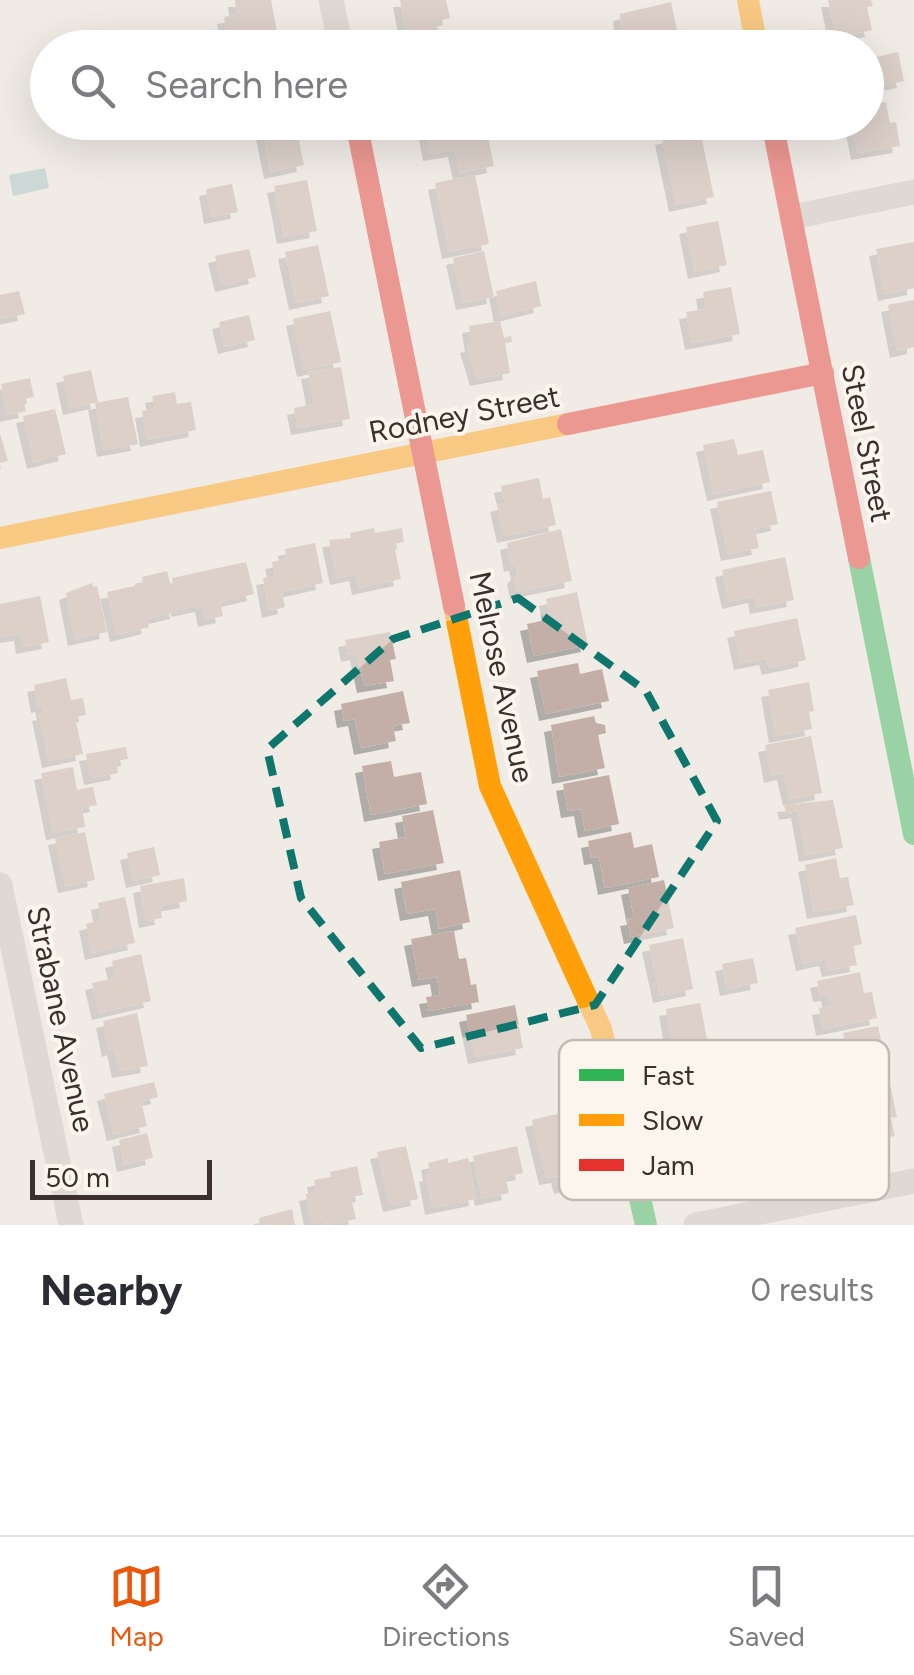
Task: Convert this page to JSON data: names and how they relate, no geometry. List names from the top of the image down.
{
  "streets": {
    "street": [
      "Rodney Street",
      "Steel Street",
      "Melrose Avenue",
      "Strabane Avenue"
    ]
  },
  "crossings": [
    ["Rodney Street", "Steel Street"],
    ["Rodney Street", "Melrose Avenue"]
  ],
  "legend": ["Fast", "Slow", "Jam"],
  "scale_bar": "50 m",
  "page": {
    "search": "Search here",
    "scale": "50 m",
    "heading": ["Nearby", "0 results"],
    "nav": ["Map", "Directions", "Saved"]
  }
}
